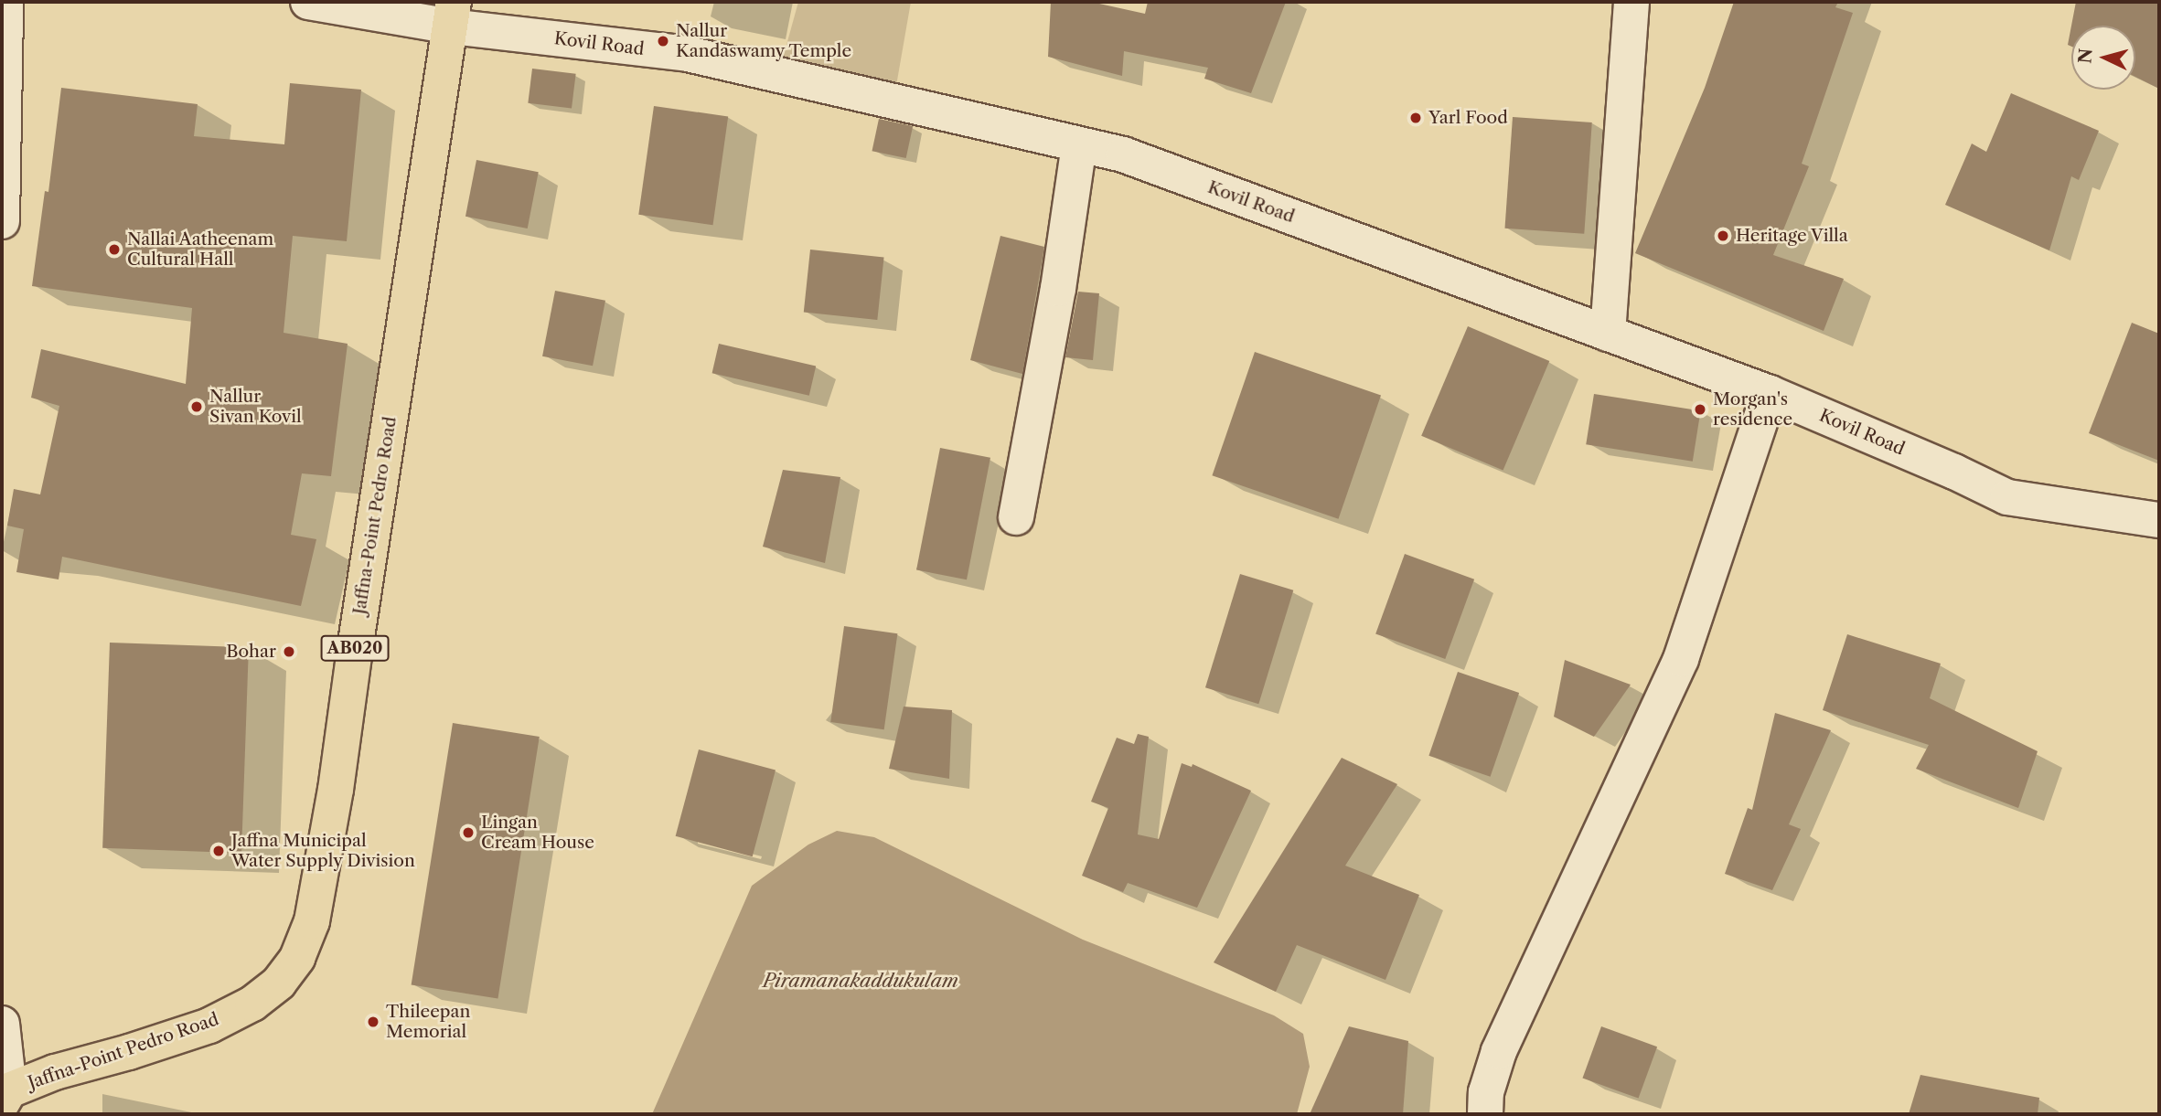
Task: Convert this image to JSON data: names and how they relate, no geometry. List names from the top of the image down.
{
  "streets": {
    "main road": ["Jaffna-Point Pedro Road", "AB020"],
    "street": ["Kovil Road"]
  },
  "crossings": [
    ["Kovil Road", "Jaffna-Point Pedro Road"]
  ],
  "water": ["Piramanakaddukulam"],
  "places": [
    "Nallur Kandaswamy Temple",
    "Yarl Food",
    "Heritage Villa",
    "Nallai Aatheenam Cultural Hall",
    "Nallur Sivan Kovil",
    "Morgan's residence",
    "Bohar",
    "Lingan Cream House",
    "Jaffna Municipal Water Supply Division",
    "Thileepan Memorial"
  ],
  "north": "left"
}
